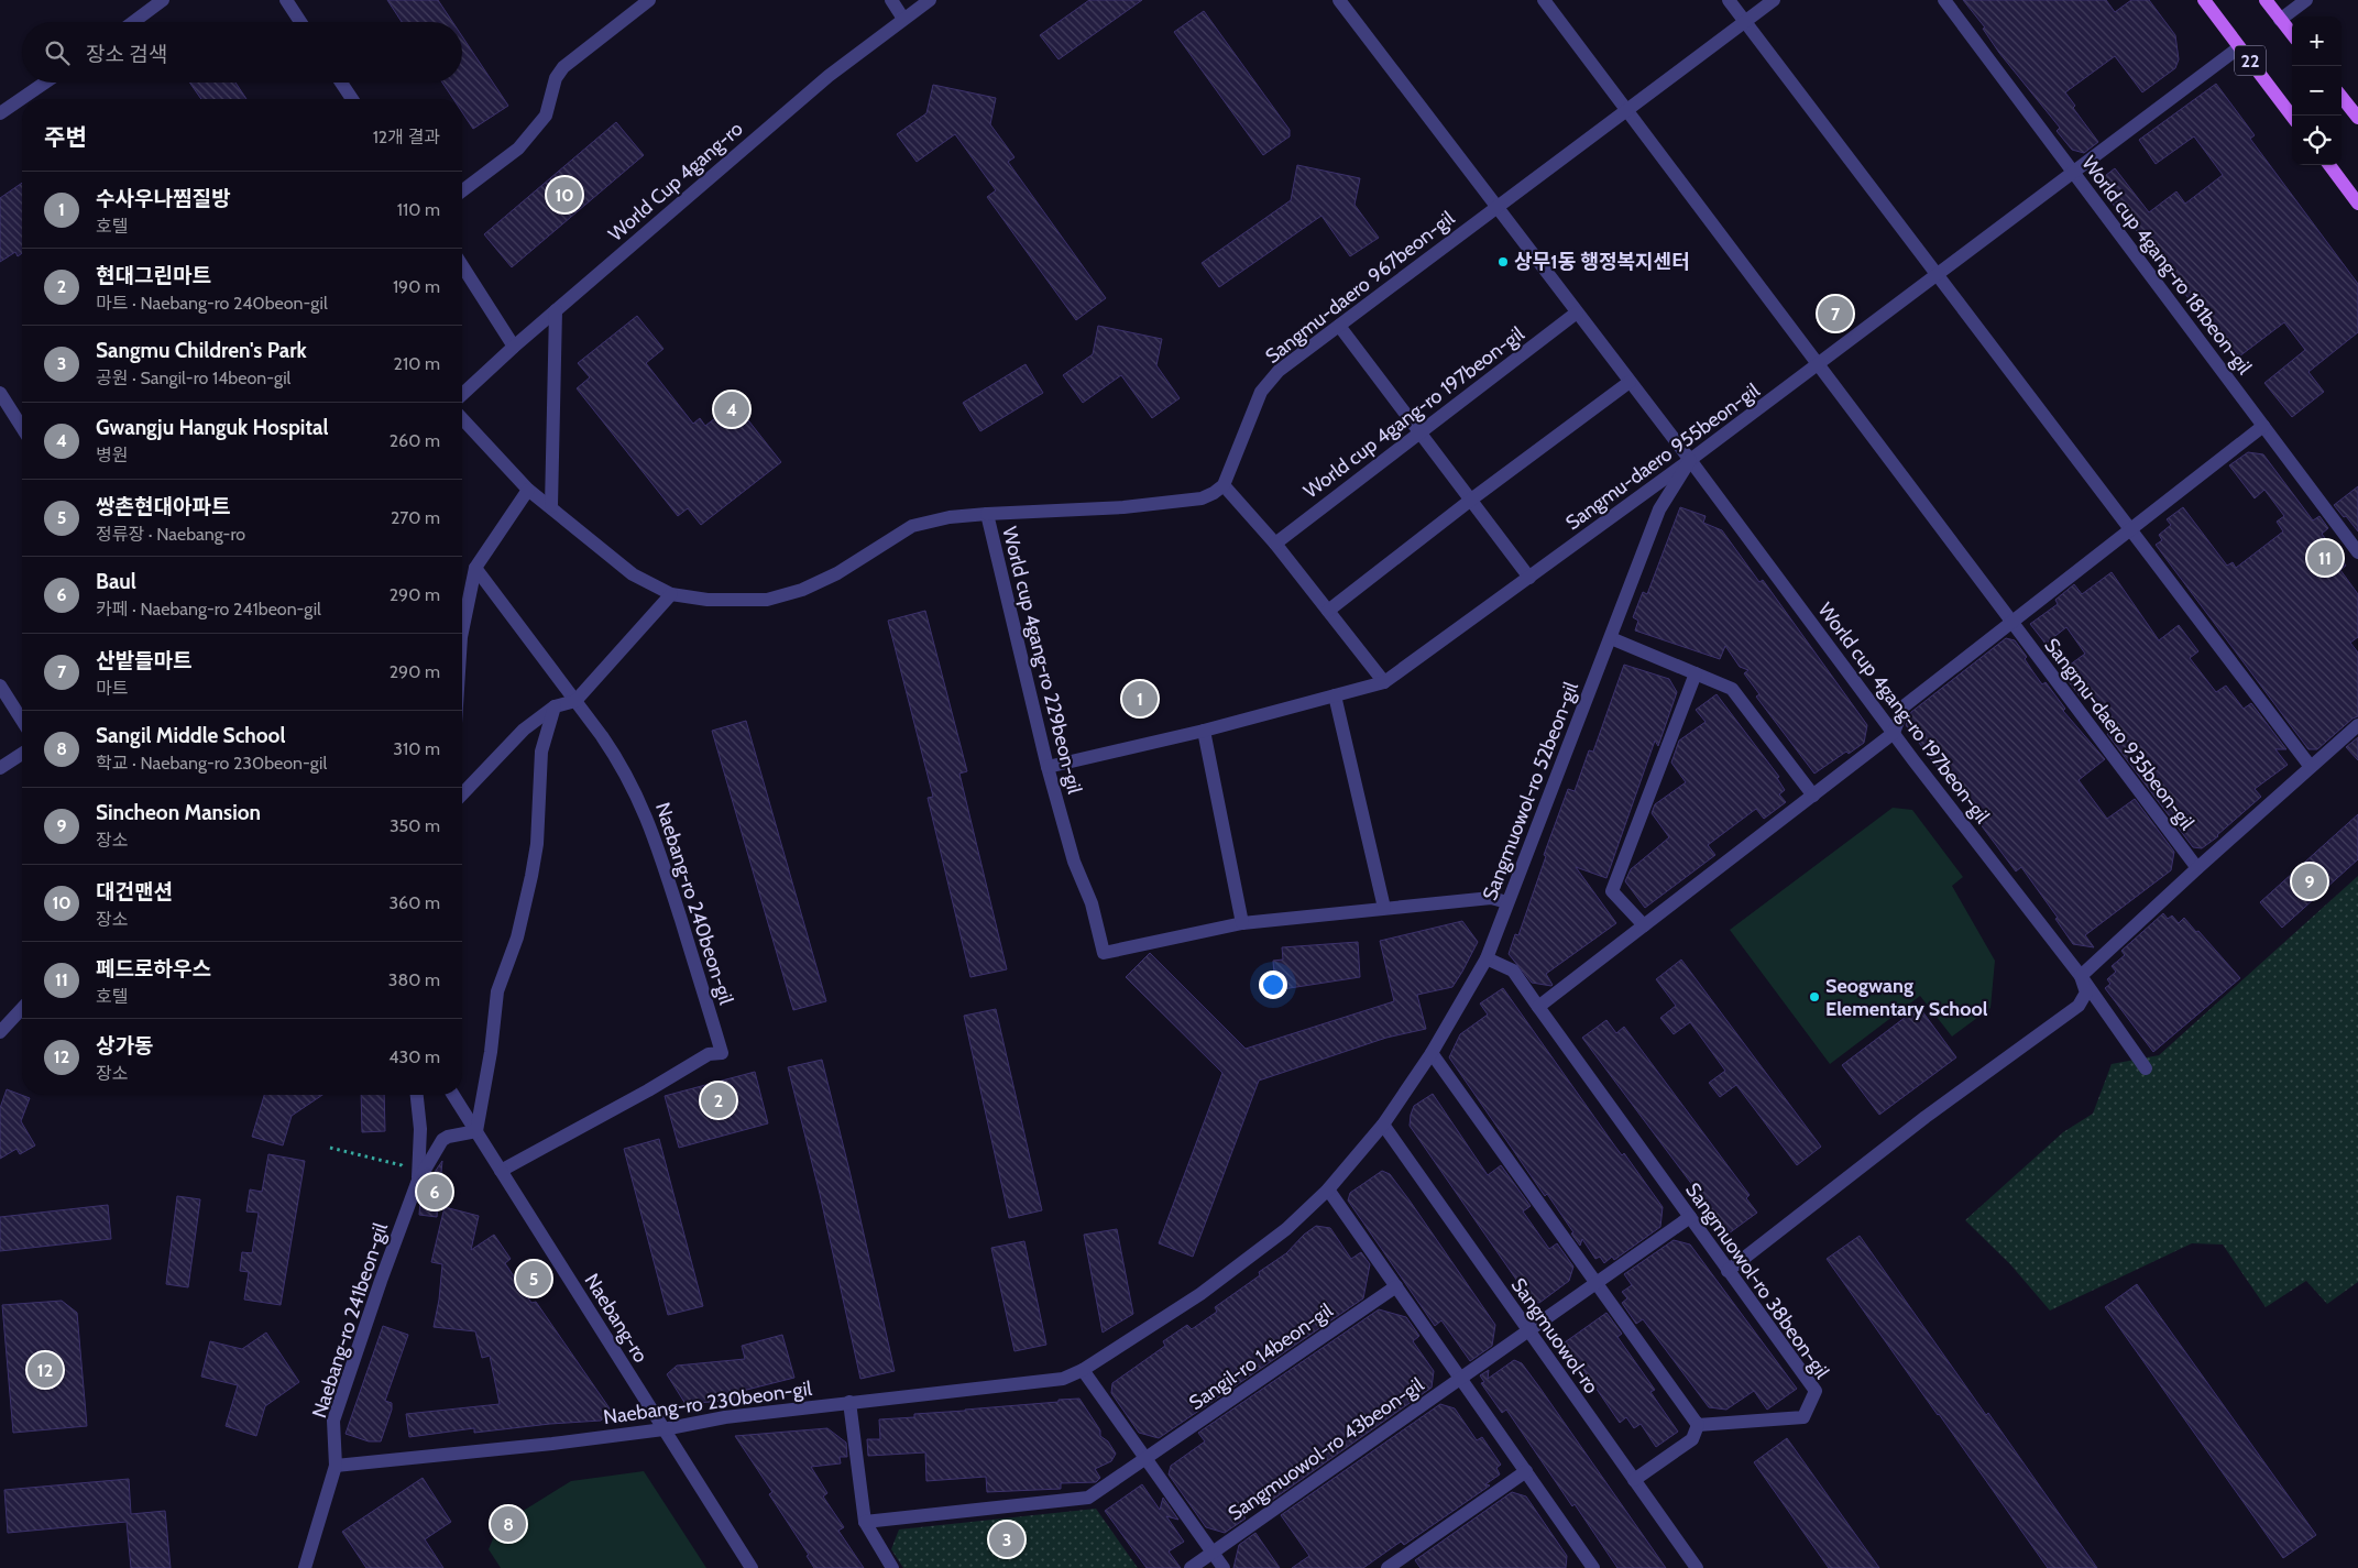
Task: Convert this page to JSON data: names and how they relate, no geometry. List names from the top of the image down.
{
  "streets": {
    "main road": ["22"],
    "street": [
      "World Cup 4gang-ro",
      "World cup 4gang-ro 181beon-gil",
      "Sangmu-daero 967beon-gil",
      "World cup 4gang-ro 197beon-gil",
      "Sangmu-daero 955beon-gil",
      "World cup 4gang-ro 229beon-gil",
      "Sangmu-daero 935beon-gil",
      "Sangmuowol-ro 52beon-gil",
      "Naebang-ro 240beon-gil",
      "Sangmuowol-ro 38beon-gil",
      "Naebang-ro",
      "Naebang-ro 241beon-gil",
      "Sangmuowol-ro",
      "Sangil-ro 14beon-gil",
      "Naebang-ro 230beon-gil",
      "Sangmuowol-ro 43beon-gil"
    ]
  },
  "crossings": [
    ["22", "Sangmu-daero 955beon-gil"],
    ["World cup 4gang-ro 181beon-gil", "Sangmu-daero 955beon-gil"],
    ["Sangmu-daero 967beon-gil", "World cup 4gang-ro 197beon-gil"],
    ["World cup 4gang-ro 197beon-gil", "Sangmu-daero 955beon-gil"],
    ["World cup 4gang-ro 197beon-gil", "Sangmuowol-ro 52beon-gil"],
    ["Sangmu-daero 955beon-gil", "World cup 4gang-ro 229beon-gil"],
    ["Sangmu-daero 955beon-gil", "Sangmuowol-ro 52beon-gil"],
    ["World cup 4gang-ro 229beon-gil", "Sangmuowol-ro 52beon-gil"],
    ["Sangmuowol-ro 52beon-gil", "Sangmuowol-ro 38beon-gil"],
    ["Sangmuowol-ro 52beon-gil", "Sangmuowol-ro"],
    ["Sangmuowol-ro 52beon-gil", "Naebang-ro 230beon-gil"],
    ["Naebang-ro 240beon-gil", "Naebang-ro"],
    ["Sangmuowol-ro 38beon-gil", "Sangmuowol-ro 43beon-gil"],
    ["Naebang-ro", "Naebang-ro 241beon-gil"],
    ["Naebang-ro", "Naebang-ro 230beon-gil"],
    ["Naebang-ro 241beon-gil", "Naebang-ro 230beon-gil"],
    ["Sangmuowol-ro", "Sangmuowol-ro 43beon-gil"]
  ],
  "places": ["상무1동 행정복지센터", "Seogwang Elementary School"],
  "page": {
    "map_buttons": ["+", "−"],
    "search": "장소 검색",
    "heading": ["주변", "12개 결과"],
    "list": [
      {
        "mark": "1",
        "name": "수사우나찜질방",
        "note": "호텔",
        "value": "110 m"
      },
      {
        "mark": "2",
        "name": "현대그린마트",
        "note": "마트 · Naebang-ro 240beon-gil",
        "value": "190 m"
      },
      {
        "mark": "3",
        "name": "Sangmu Children's Park",
        "note": "공원 · Sangil-ro 14beon-gil",
        "value": "210 m"
      },
      {
        "mark": "4",
        "name": "Gwangju Hanguk Hospital",
        "note": "병원",
        "value": "260 m"
      },
      {
        "mark": "5",
        "name": "쌍촌현대아파트",
        "note": "정류장 · Naebang-ro",
        "value": "270 m"
      },
      {
        "mark": "6",
        "name": "Baul",
        "note": "카페 · Naebang-ro 241beon-gil",
        "value": "290 m"
      },
      {
        "mark": "7",
        "name": "산밭들마트",
        "note": "마트",
        "value": "290 m"
      },
      {
        "mark": "8",
        "name": "Sangil Middle School",
        "note": "학교 · Naebang-ro 230beon-gil",
        "value": "310 m"
      },
      {
        "mark": "9",
        "name": "Sincheon Mansion",
        "note": "장소",
        "value": "350 m"
      },
      {
        "mark": "10",
        "name": "대건맨션",
        "note": "장소",
        "value": "360 m"
      },
      {
        "mark": "11",
        "name": "페드로하우스",
        "note": "호텔",
        "value": "380 m"
      },
      {
        "mark": "12",
        "name": "상가동",
        "note": "장소",
        "value": "430 m"
      }
    ],
    "pins": [
      "10",
      "7",
      "4",
      "11",
      "1",
      "9",
      "2",
      "6",
      "5",
      "12",
      "8",
      "3"
    ]
  }
}
